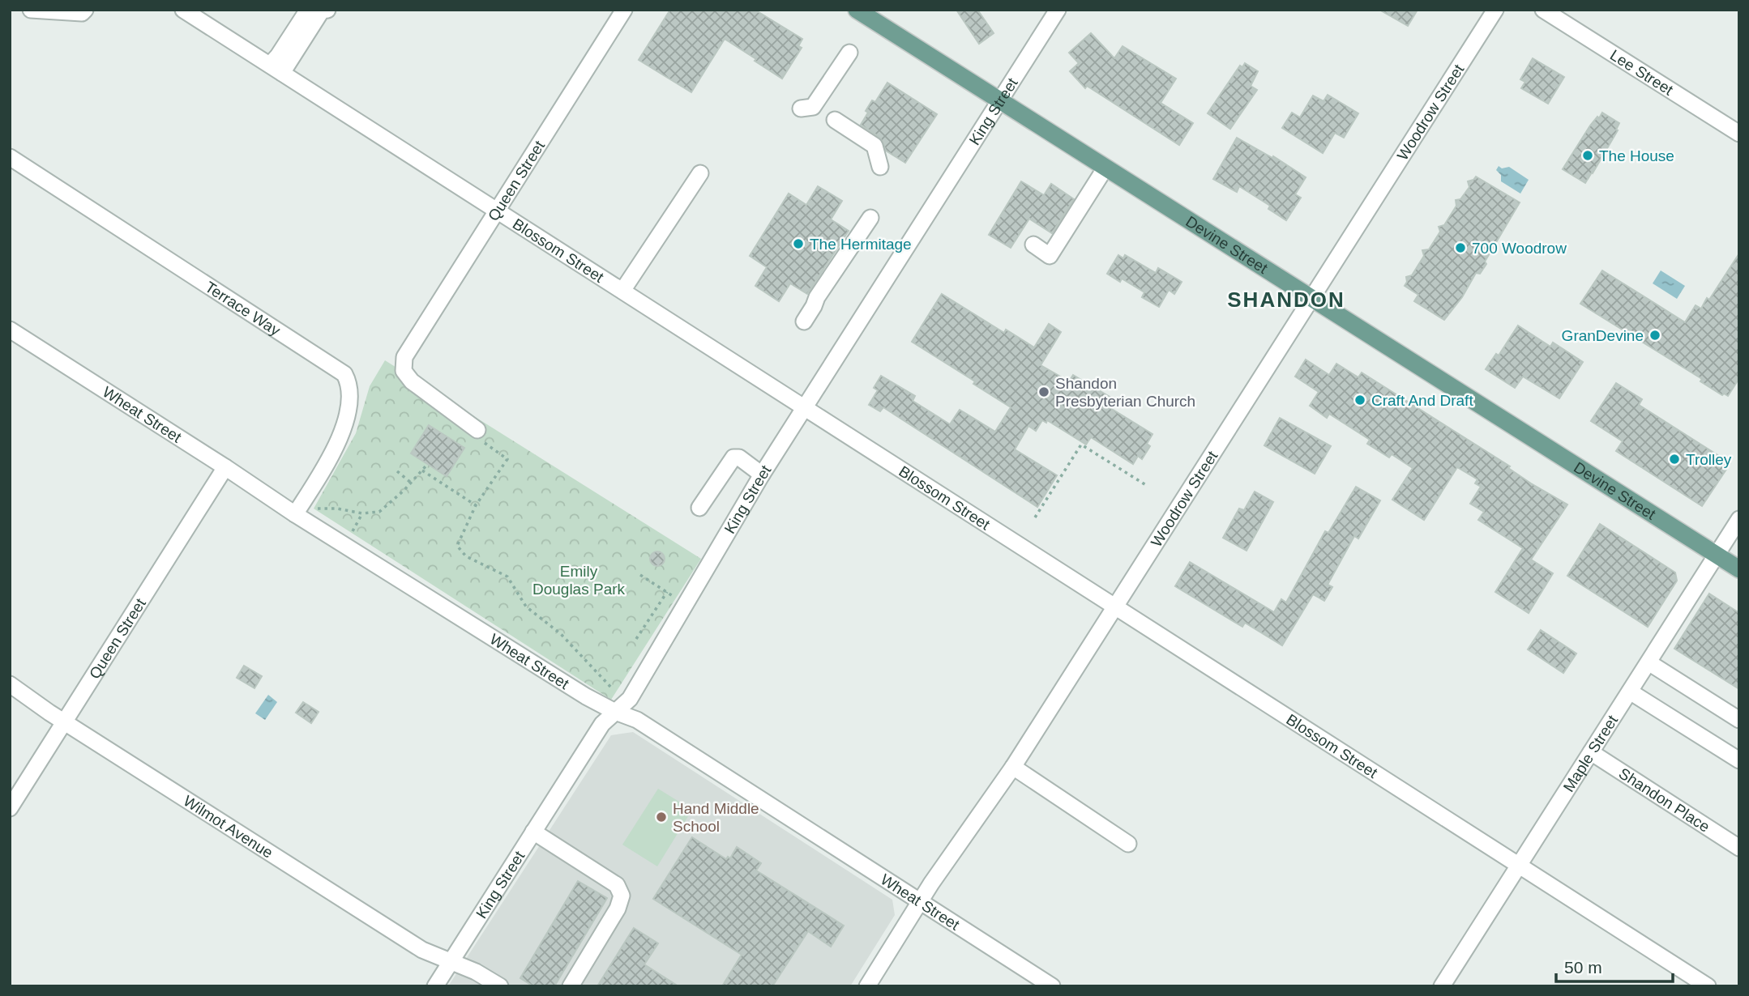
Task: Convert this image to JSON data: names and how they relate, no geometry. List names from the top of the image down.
{
  "streets": {
    "main road": ["Devine Street"],
    "street": [
      "Lee Street",
      "King Street",
      "Woodrow Street",
      "Queen Street",
      "Blossom Street",
      "Terrace Way",
      "Wheat Street",
      "Maple Street",
      "Shandon Place",
      "Wilmot Avenue"
    ]
  },
  "crossings": [
    ["King Street", "Devine Street"],
    ["King Street", "Blossom Street"],
    ["King Street", "Wheat Street"],
    ["King Street", "Wilmot Avenue"],
    ["Woodrow Street", "Devine Street"],
    ["Woodrow Street", "Blossom Street"],
    ["Woodrow Street", "Wheat Street"],
    ["Queen Street", "Blossom Street"],
    ["Queen Street", "Wheat Street"],
    ["Queen Street", "Wilmot Avenue"],
    ["Devine Street", "Maple Street"],
    ["Blossom Street", "Maple Street"],
    ["Terrace Way", "Wheat Street"],
    ["Maple Street", "Shandon Place"]
  ],
  "districts": ["SHANDON"],
  "parks": ["Emily Douglas Park"],
  "places": [
    "The House",
    "The Hermitage",
    "700 Woodrow",
    "GranDevine",
    "Shandon Presbyterian Church",
    "Craft And Draft",
    "Trolley",
    "Hand Middle School"
  ],
  "scale_bar": "50 m"
}
